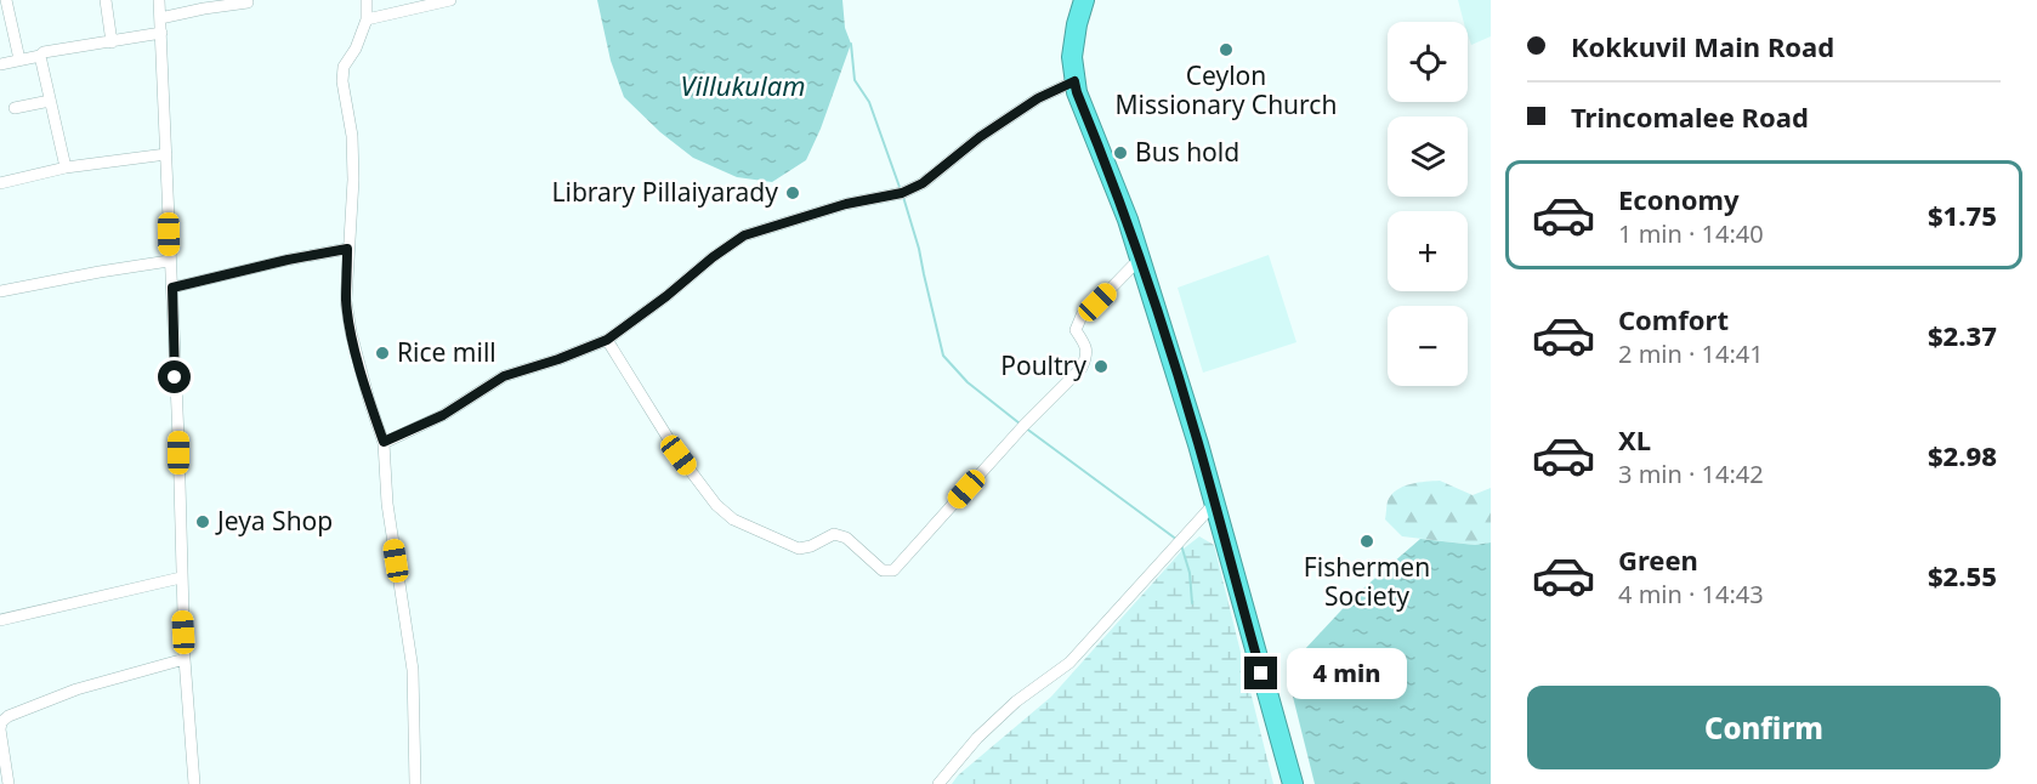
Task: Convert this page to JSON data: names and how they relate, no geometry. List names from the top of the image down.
{
  "water": ["Villukulam"],
  "places": [
    "Ceylon Missionary Church",
    "Bus hold",
    "Library Pillaiyarady",
    "Rice mill",
    "Poultry",
    "Jeya Shop",
    "Fishermen Society"
  ],
  "page": {
    "banner": ["Kokkuvil Main Road", "Trincomalee Road"],
    "map_buttons": ["+", "−"],
    "list": [
      {
        "name": "Economy",
        "note": "1 min · 14:40",
        "value": "$1.75"
      },
      {
        "name": "Comfort",
        "note": "2 min · 14:41",
        "value": "$2.37"
      },
      {
        "name": "XL",
        "note": "3 min · 14:42",
        "value": "$2.98"
      },
      {
        "name": "Green",
        "note": "4 min · 14:43",
        "value": "$2.55"
      }
    ],
    "bubble": "4 min",
    "buttons": "Confirm"
  }
}
